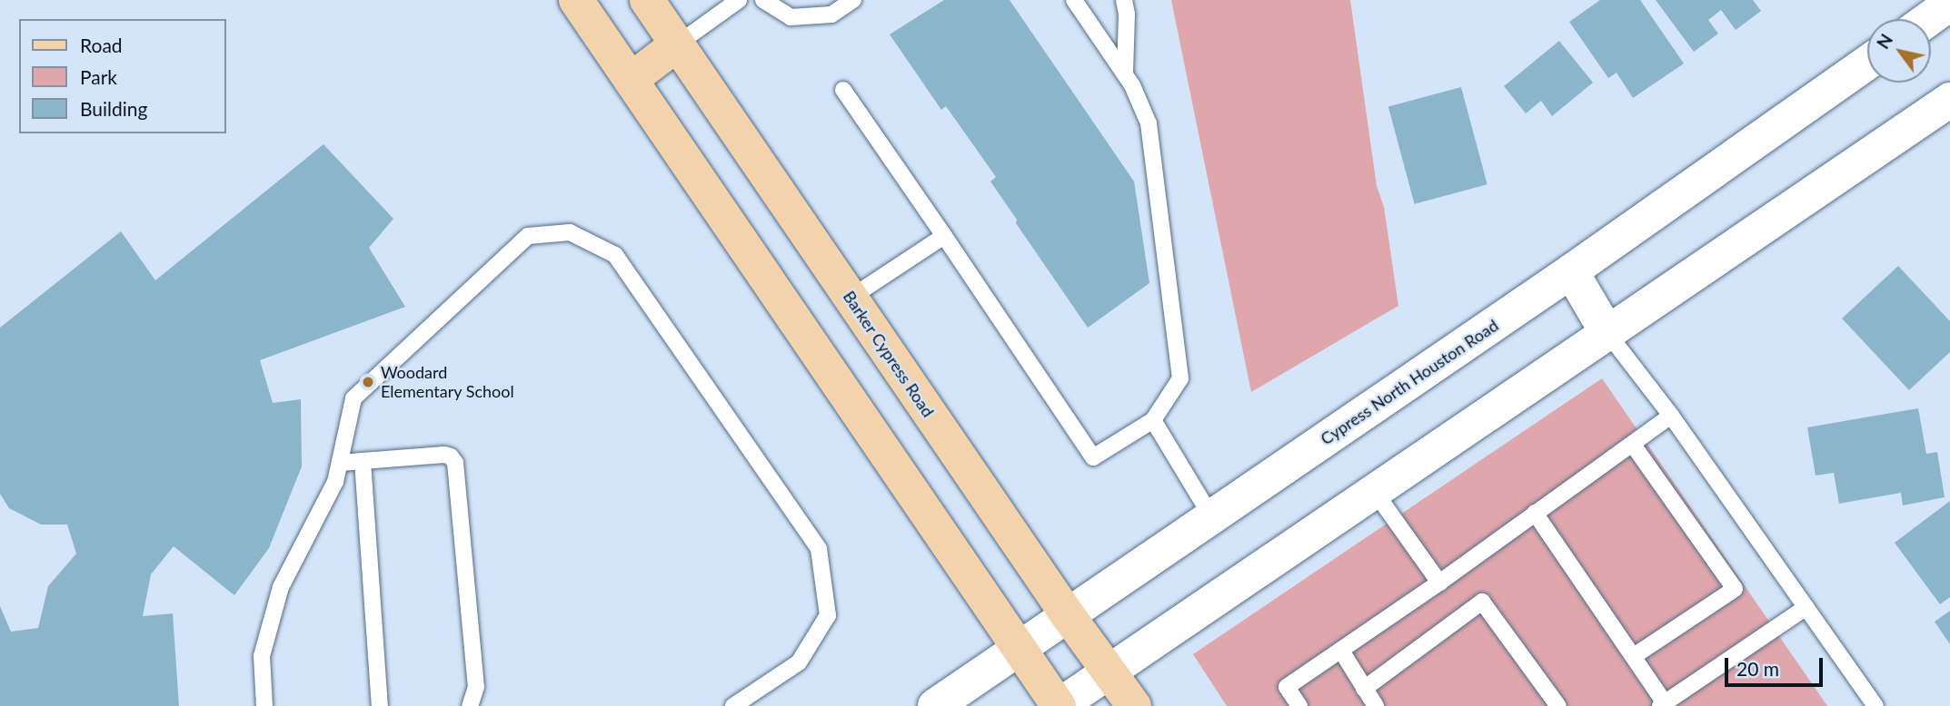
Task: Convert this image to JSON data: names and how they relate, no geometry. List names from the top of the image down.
{
  "streets": {
    "main road": ["Barker Cypress Road", "Cypress North Houston Road"]
  },
  "crossings": [
    ["Barker Cypress Road", "Cypress North Houston Road"]
  ],
  "places": ["Woodard Elementary School"],
  "legend": ["Road", "Park", "Building"],
  "scale_bar": "20 m",
  "north": "top left"
}
